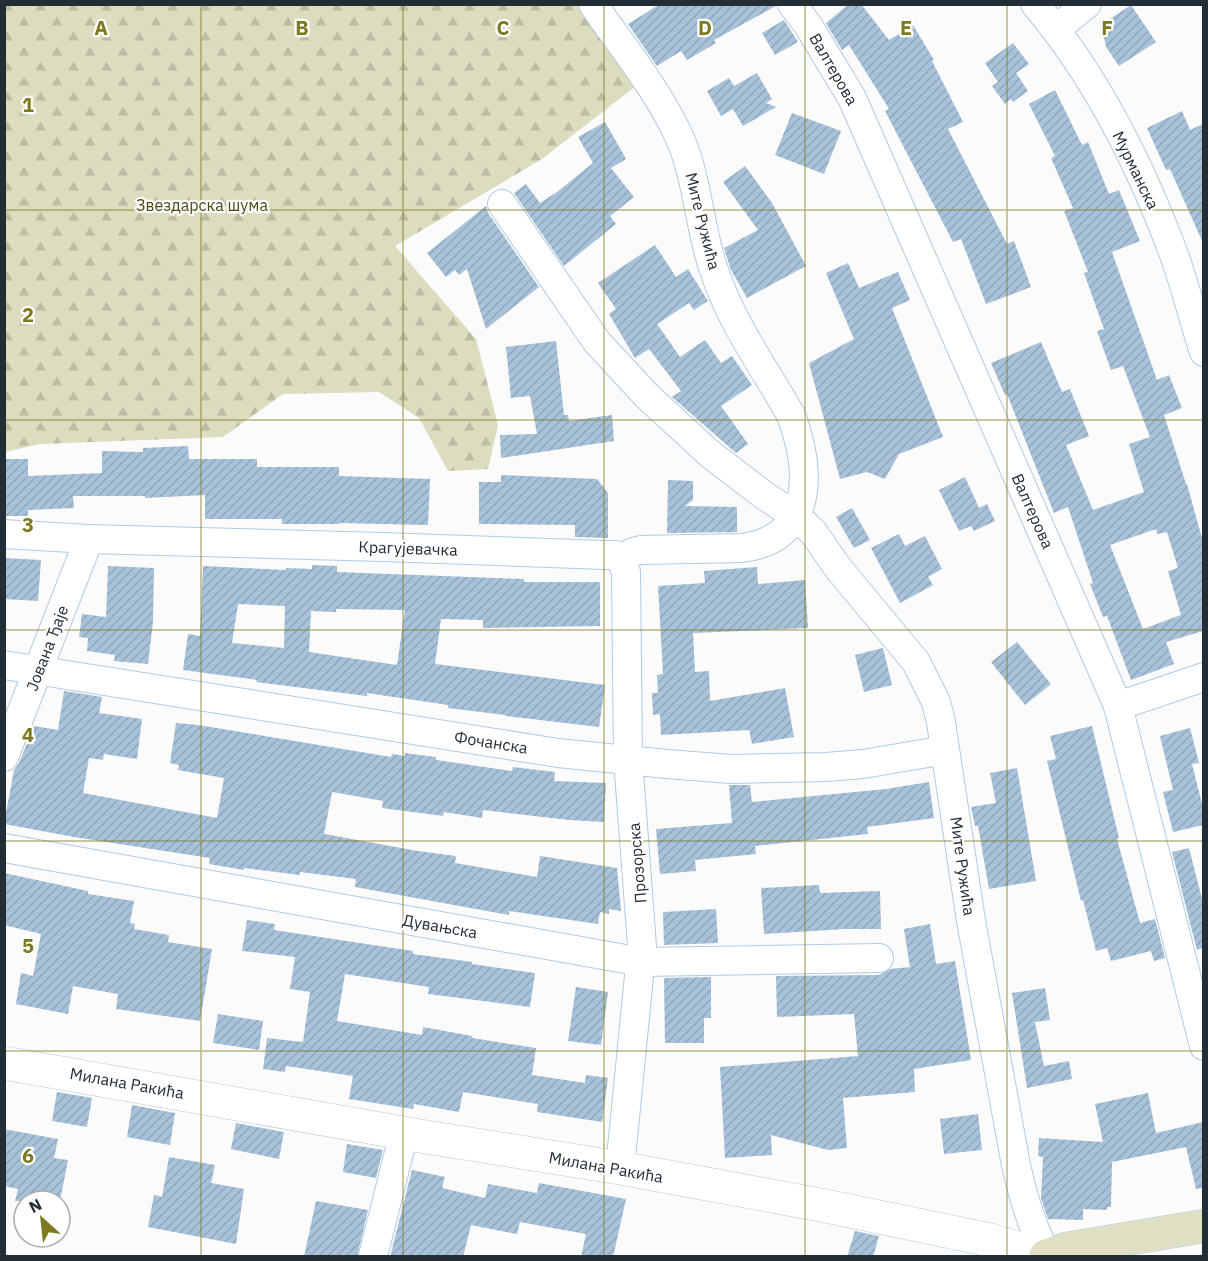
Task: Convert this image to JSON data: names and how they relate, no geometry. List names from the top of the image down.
{
  "streets": {
    "street": [
      "Валтерова",
      "Мурманска",
      "Мите Ружића",
      "Крагујевачка",
      "Јована Ђаје",
      "Фочанска",
      "Прозорска",
      "Дувањска",
      "Милана Ракића"
    ]
  },
  "crossings": [
    ["Мите Ружића", "Крагујевачка"],
    ["Мите Ружића", "Фочанска"],
    ["Мите Ружића", "Милана Ракића"],
    ["Крагујевачка", "Јована Ђаје"],
    ["Крагујевачка", "Прозорска"],
    ["Јована Ђаје", "Фочанска"],
    ["Фочанска", "Прозорска"],
    ["Прозорска", "Дувањска"],
    ["Прозорска", "Милана Ракића"]
  ],
  "parks": ["Звездарска шума"],
  "north": "top left",
  "grid": {
    "columns": [
      "A",
      "B",
      "C",
      "D",
      "E",
      "F"
    ],
    "rows": [
      "1",
      "2",
      "3",
      "4",
      "5",
      "6"
    ]
  }
}
